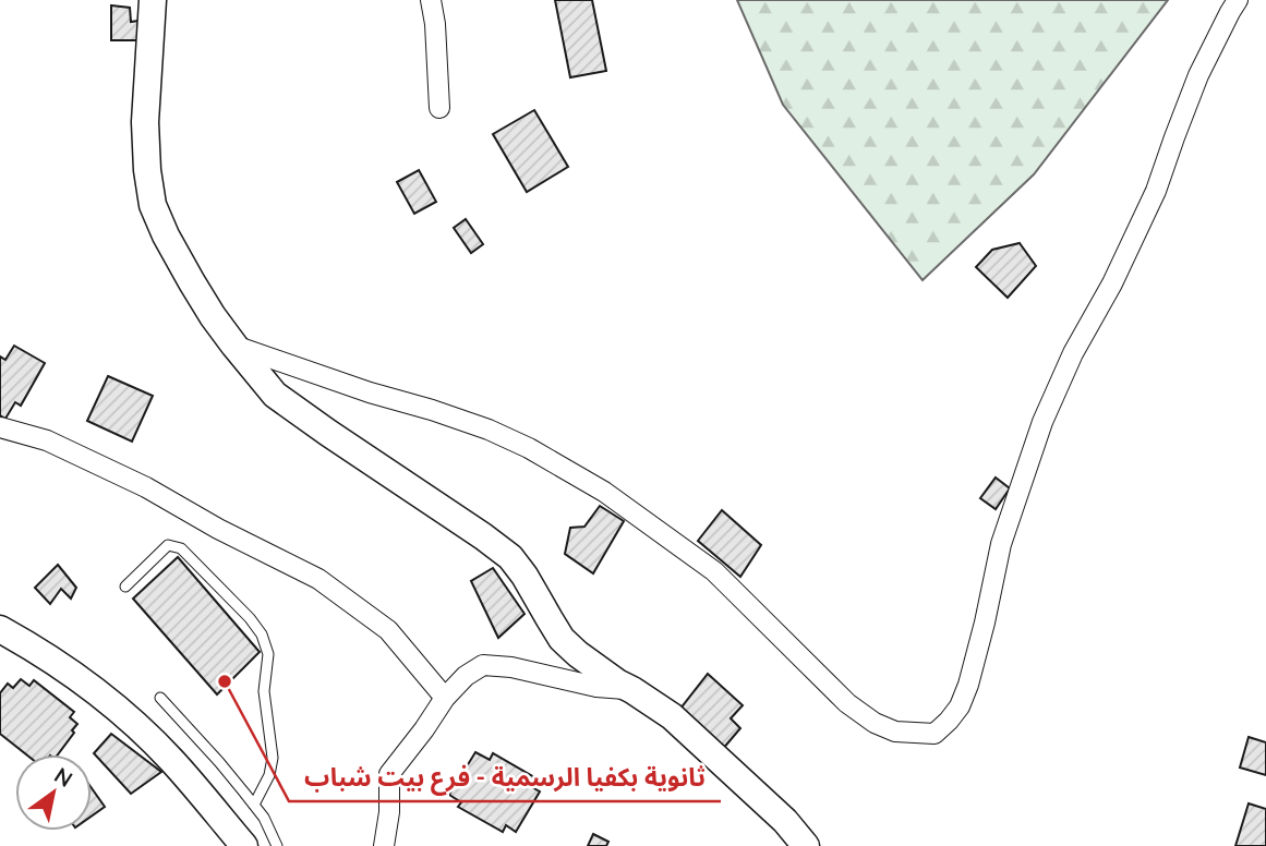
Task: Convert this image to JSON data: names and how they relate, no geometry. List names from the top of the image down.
{
  "places": ["ثانوية بكفيا الرسمية - فرع بيت شباب"],
  "north": "top right"
}
